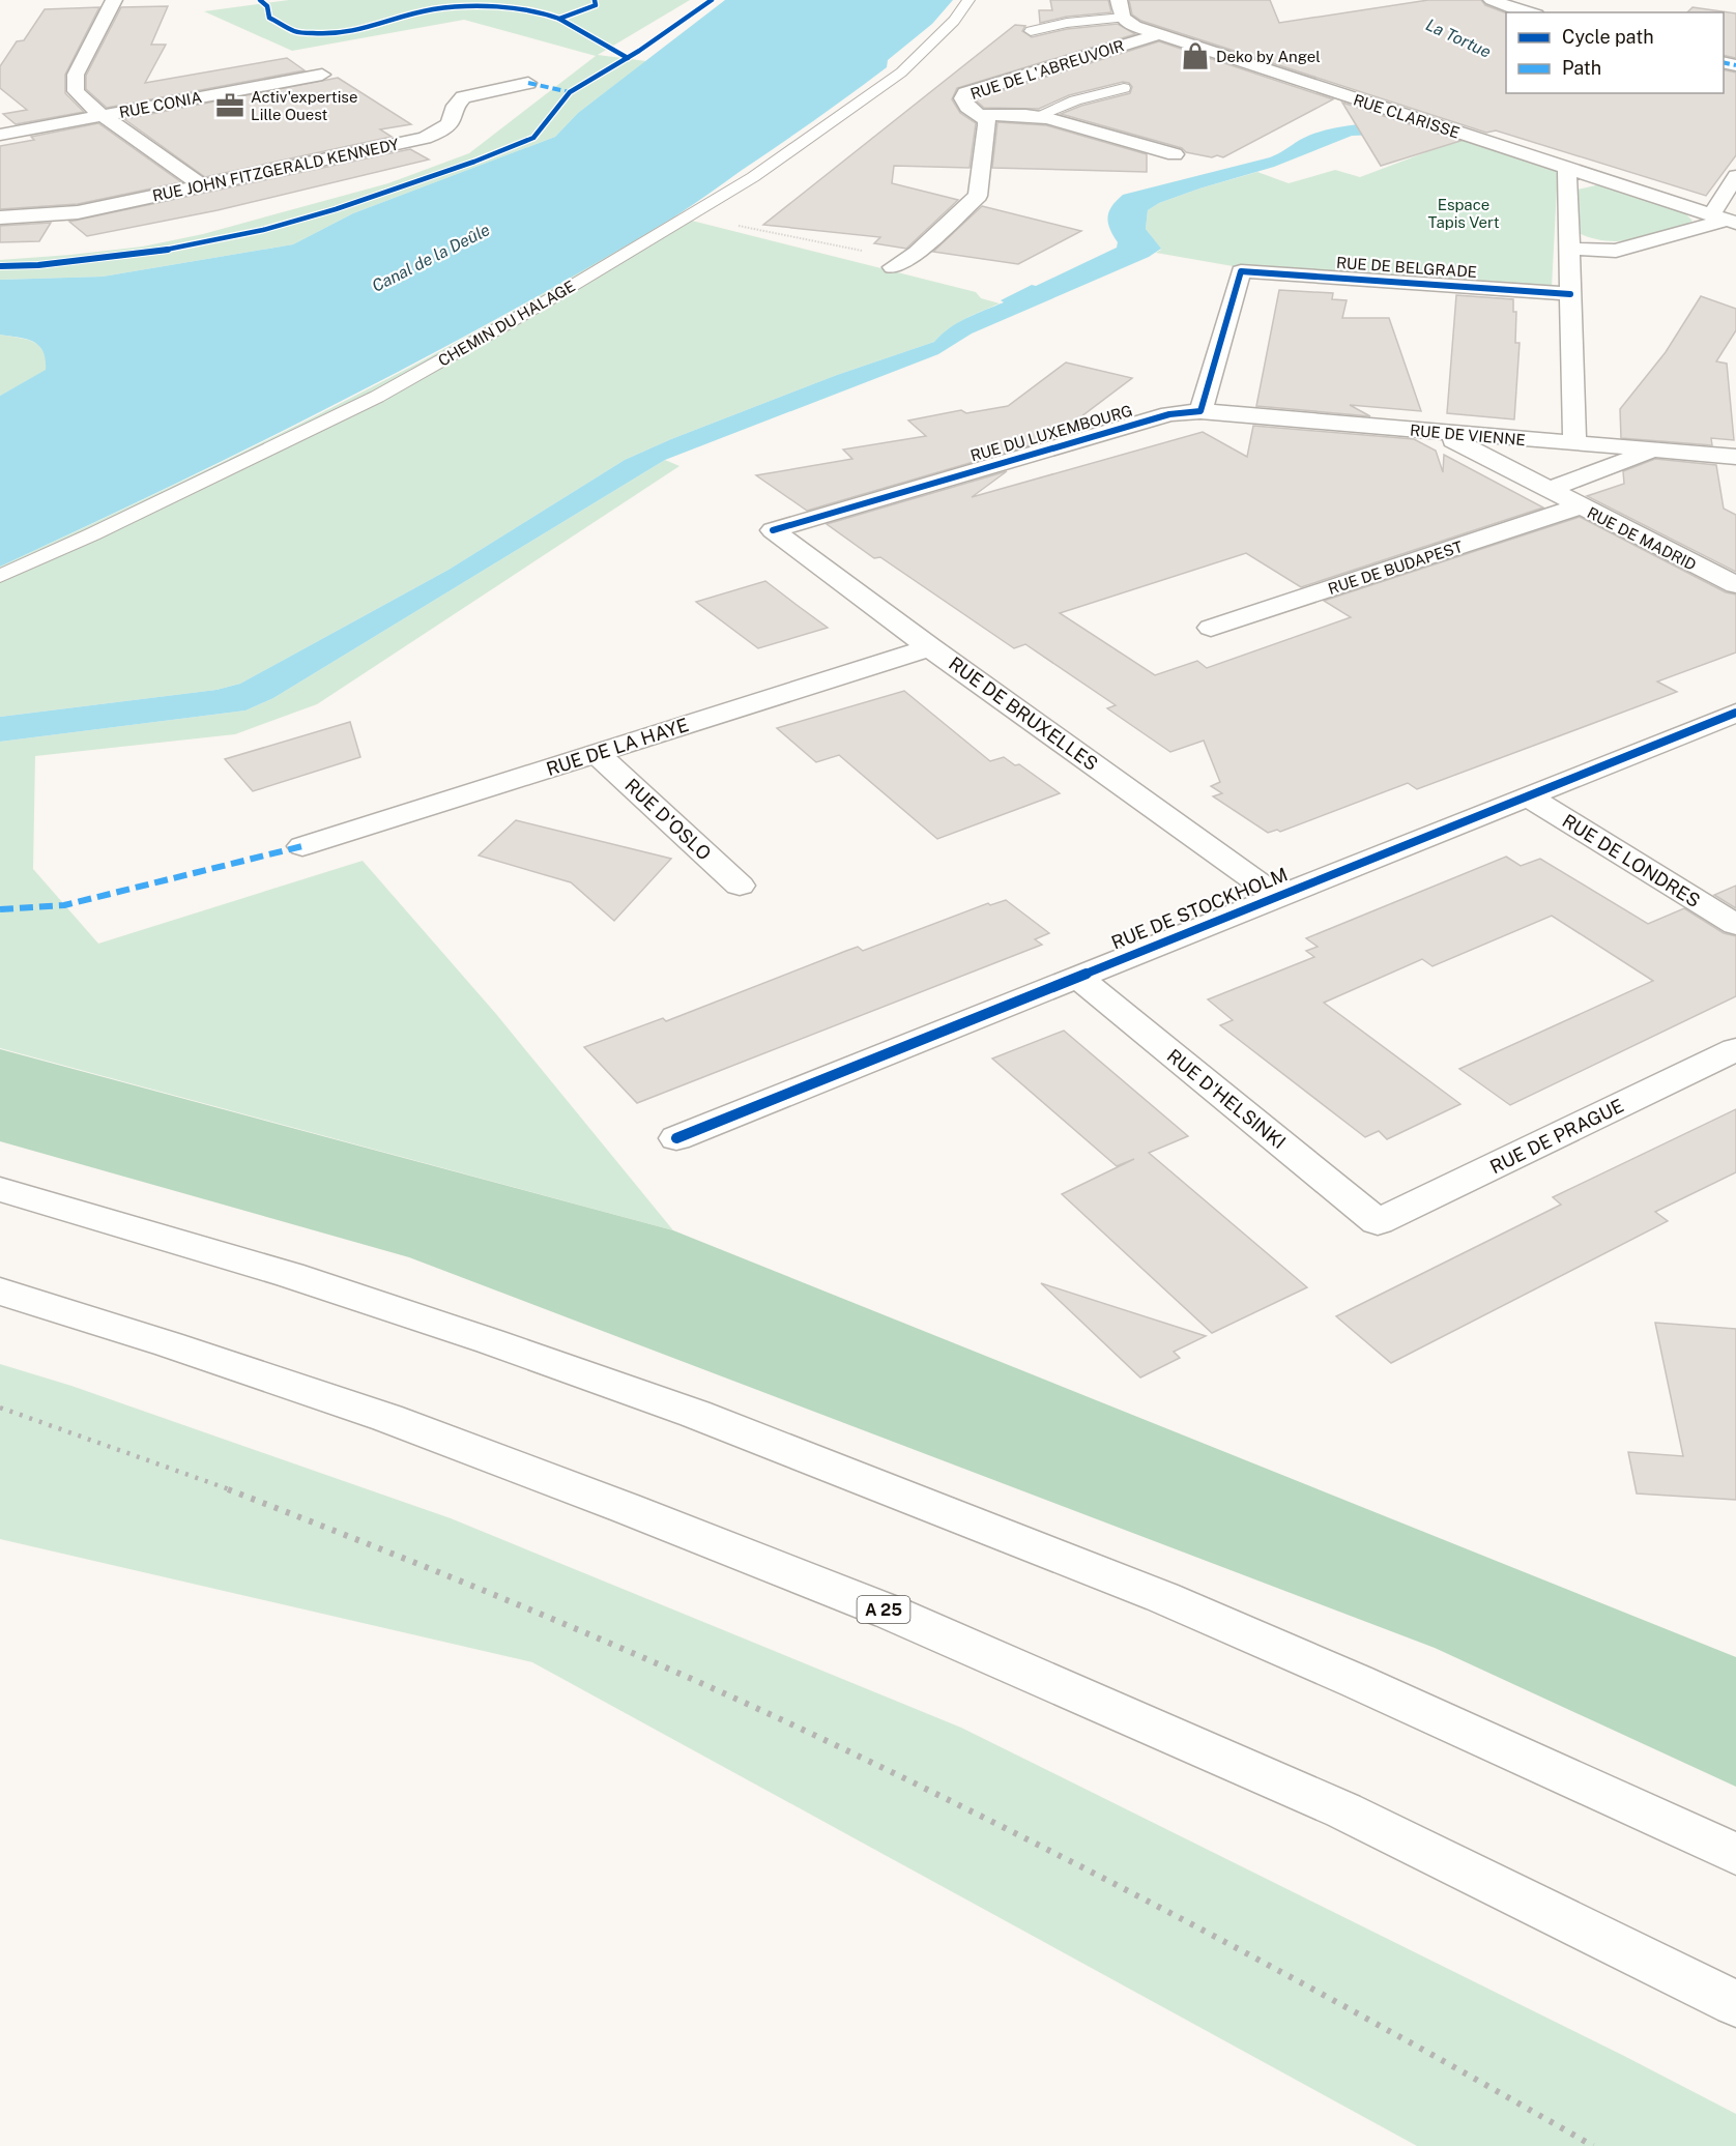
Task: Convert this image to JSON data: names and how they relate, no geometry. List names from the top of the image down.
{
  "streets": {
    "main road": [
      "RUE DE L'ABREUVOIR",
      "RUE CONIA",
      "RUE CLARISSE",
      "RUE JOHN FITZGERALD KENNEDY",
      "RUE DE BELGRADE",
      "RUE DU LUXEMBOURG",
      "RUE DE VIENNE",
      "RUE DE MADRID",
      "RUE DE BUDAPEST",
      "RUE DE BRUXELLES",
      "RUE DE LA HAYE",
      "RUE D'OSLO",
      "RUE DE LONDRES",
      "RUE DE STOCKHOLM",
      "RUE D'HELSINKI",
      "RUE DE PRAGUE",
      "A 25"
    ],
    "lane": ["CHEMIN DU HALAGE"]
  },
  "crossings": [
    ["RUE DE L'ABREUVOIR", "RUE CLARISSE"],
    ["RUE DE BELGRADE", "RUE DU LUXEMBOURG"],
    ["RUE DE BELGRADE", "RUE DE VIENNE"],
    ["RUE DU LUXEMBOURG", "RUE DE VIENNE"],
    ["RUE DU LUXEMBOURG", "RUE DE BRUXELLES"],
    ["RUE DE VIENNE", "RUE DE MADRID"],
    ["RUE DE MADRID", "RUE DE BUDAPEST"],
    ["RUE DE BRUXELLES", "RUE DE LA HAYE"],
    ["RUE DE BRUXELLES", "RUE DE STOCKHOLM"],
    ["RUE DE LA HAYE", "RUE D'OSLO"],
    ["RUE DE LONDRES", "RUE DE STOCKHOLM"],
    ["RUE DE STOCKHOLM", "RUE D'HELSINKI"],
    ["RUE D'HELSINKI", "RUE DE PRAGUE"]
  ],
  "water": ["La Tortue", "Canal de la Deûle"],
  "parks": ["Espace Tapis Vert"],
  "places": {
    "shop": ["Deko by Angel"],
    "office": ["Activ'expertise Lille Ouest"]
  },
  "legend": ["Cycle path", "Path"]
}
